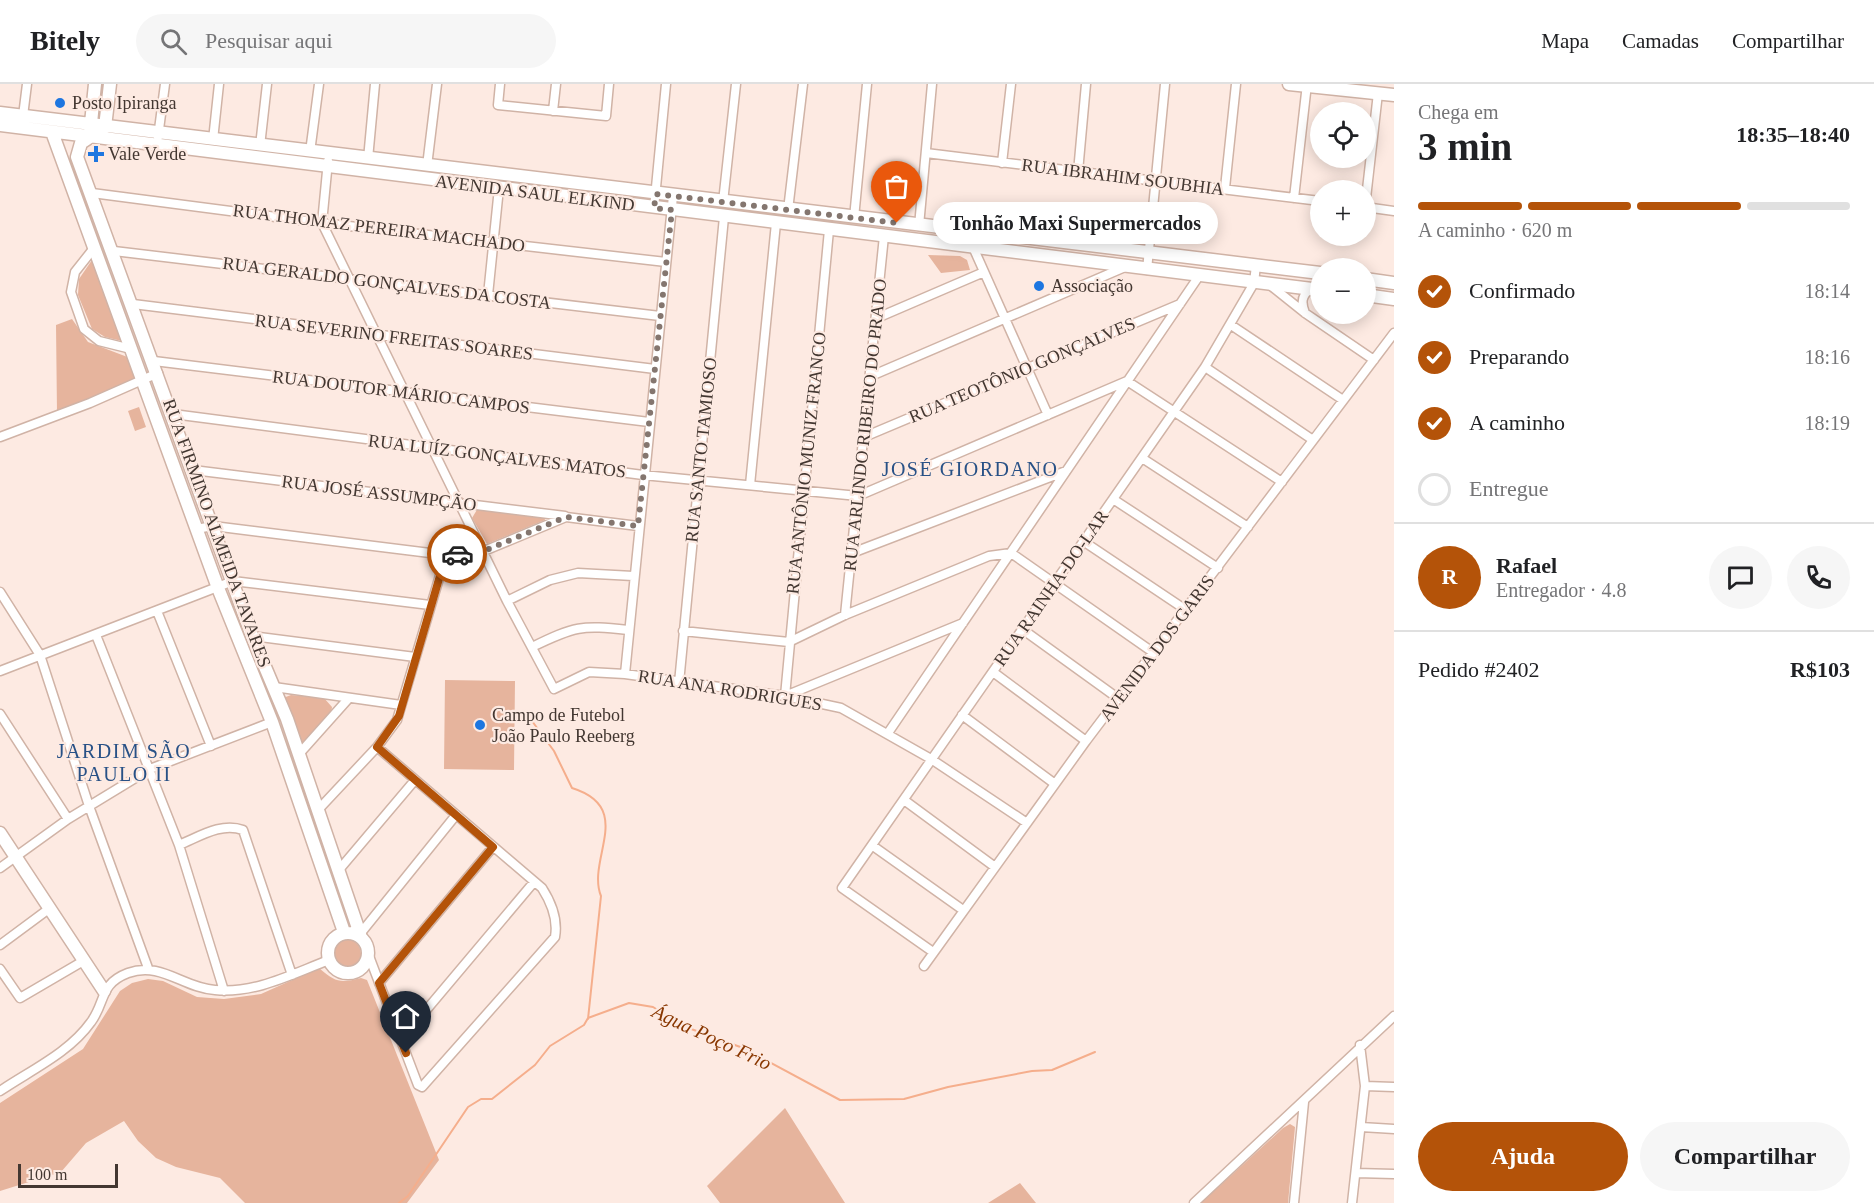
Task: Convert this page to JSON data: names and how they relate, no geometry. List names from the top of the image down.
{
  "streets": {
    "main road": ["AVENIDA SAUL ELKIND", "RUA FIRMINO ALMEIDA TAVARES"],
    "street": [
      "RUA IBRAHIM SOUBHIA",
      "RUA THOMAZ PEREIRA MACHADO",
      "RUA GERALDO GONÇALVES DA COSTA",
      "RUA SEVERINO FREITAS SOARES",
      "RUA TEOTÔNIO GONÇALVES",
      "RUA DOUTOR MÁRIO CAMPOS",
      "RUA ARLINDO RIBEIRO DO PRADO",
      "RUA SANTO TAMIOSO",
      "RUA LUÍZ GONÇALVES MATOS",
      "RUA ANTÔNIO MUNIZ FRANCO",
      "RUA JOSÉ ASSUMPÇÃO",
      "RUA RAINHA-DO-LAR",
      "AVENIDA DOS GARIS",
      "RUA ANA RODRIGUES"
    ]
  },
  "crossings": [
    ["AVENIDA SAUL ELKIND", "RUA ARLINDO RIBEIRO DO PRADO"],
    ["AVENIDA SAUL ELKIND", "RUA SANTO TAMIOSO"],
    ["AVENIDA SAUL ELKIND", "RUA ANTÔNIO MUNIZ FRANCO"],
    ["AVENIDA SAUL ELKIND", "RUA FIRMINO ALMEIDA TAVARES"],
    ["AVENIDA SAUL ELKIND", "RUA RAINHA-DO-LAR"],
    ["RUA THOMAZ PEREIRA MACHADO", "RUA FIRMINO ALMEIDA TAVARES"],
    ["RUA GERALDO GONÇALVES DA COSTA", "RUA FIRMINO ALMEIDA TAVARES"],
    ["RUA SEVERINO FREITAS SOARES", "RUA FIRMINO ALMEIDA TAVARES"],
    ["RUA TEOTÔNIO GONÇALVES", "RUA ARLINDO RIBEIRO DO PRADO"],
    ["RUA DOUTOR MÁRIO CAMPOS", "RUA FIRMINO ALMEIDA TAVARES"],
    ["RUA ARLINDO RIBEIRO DO PRADO", "RUA LUÍZ GONÇALVES MATOS"],
    ["RUA SANTO TAMIOSO", "RUA LUÍZ GONÇALVES MATOS"],
    ["RUA SANTO TAMIOSO", "RUA ANA RODRIGUES"],
    ["RUA LUÍZ GONÇALVES MATOS", "RUA ANTÔNIO MUNIZ FRANCO"],
    ["RUA LUÍZ GONÇALVES MATOS", "RUA FIRMINO ALMEIDA TAVARES"],
    ["RUA ANTÔNIO MUNIZ FRANCO", "RUA ANA RODRIGUES"],
    ["RUA JOSÉ ASSUMPÇÃO", "RUA FIRMINO ALMEIDA TAVARES"],
    ["RUA RAINHA-DO-LAR", "AVENIDA DOS GARIS"],
    ["RUA RAINHA-DO-LAR", "RUA ANA RODRIGUES"],
    ["AVENIDA DOS GARIS", "RUA ANA RODRIGUES"]
  ],
  "districts": ["JOSÉ GIORDANO", "JARDIM SÃO PAULO II"],
  "water": ["Água Poço Frio"],
  "places": {
    "other": [
      "Posto Ipiranga",
      "Tonhão Maxi Supermercados",
      "Associação",
      "Campo de Futebol João Paulo Reeberg"
    ],
    "health": ["Vale Verde"]
  },
  "scale_bar": "100 m",
  "page": {
    "header": "Bitely",
    "search": "Pesquisar aqui",
    "nav": ["Mapa", "Camadas", "Compartilhar"],
    "heading": ["3 min", "Chega em", "18:35–18:40"],
    "panel": [
      "Rafael",
      "Entregador · 4.8",
      "Pedido #2402",
      "R$103"
    ],
    "map_buttons": ["+", "−"],
    "bar": "A caminho · 620 m",
    "bubble": "Tonhão Maxi Supermercados",
    "list": [
      ["Confirmado", "18:14"],
      ["Preparando", "18:16"],
      ["A caminho", "18:19"],
      "Entregue"
    ],
    "round": "R",
    "buttons": ["Ajuda", "Compartilhar"],
    "scale": "100 m"
  }
}
